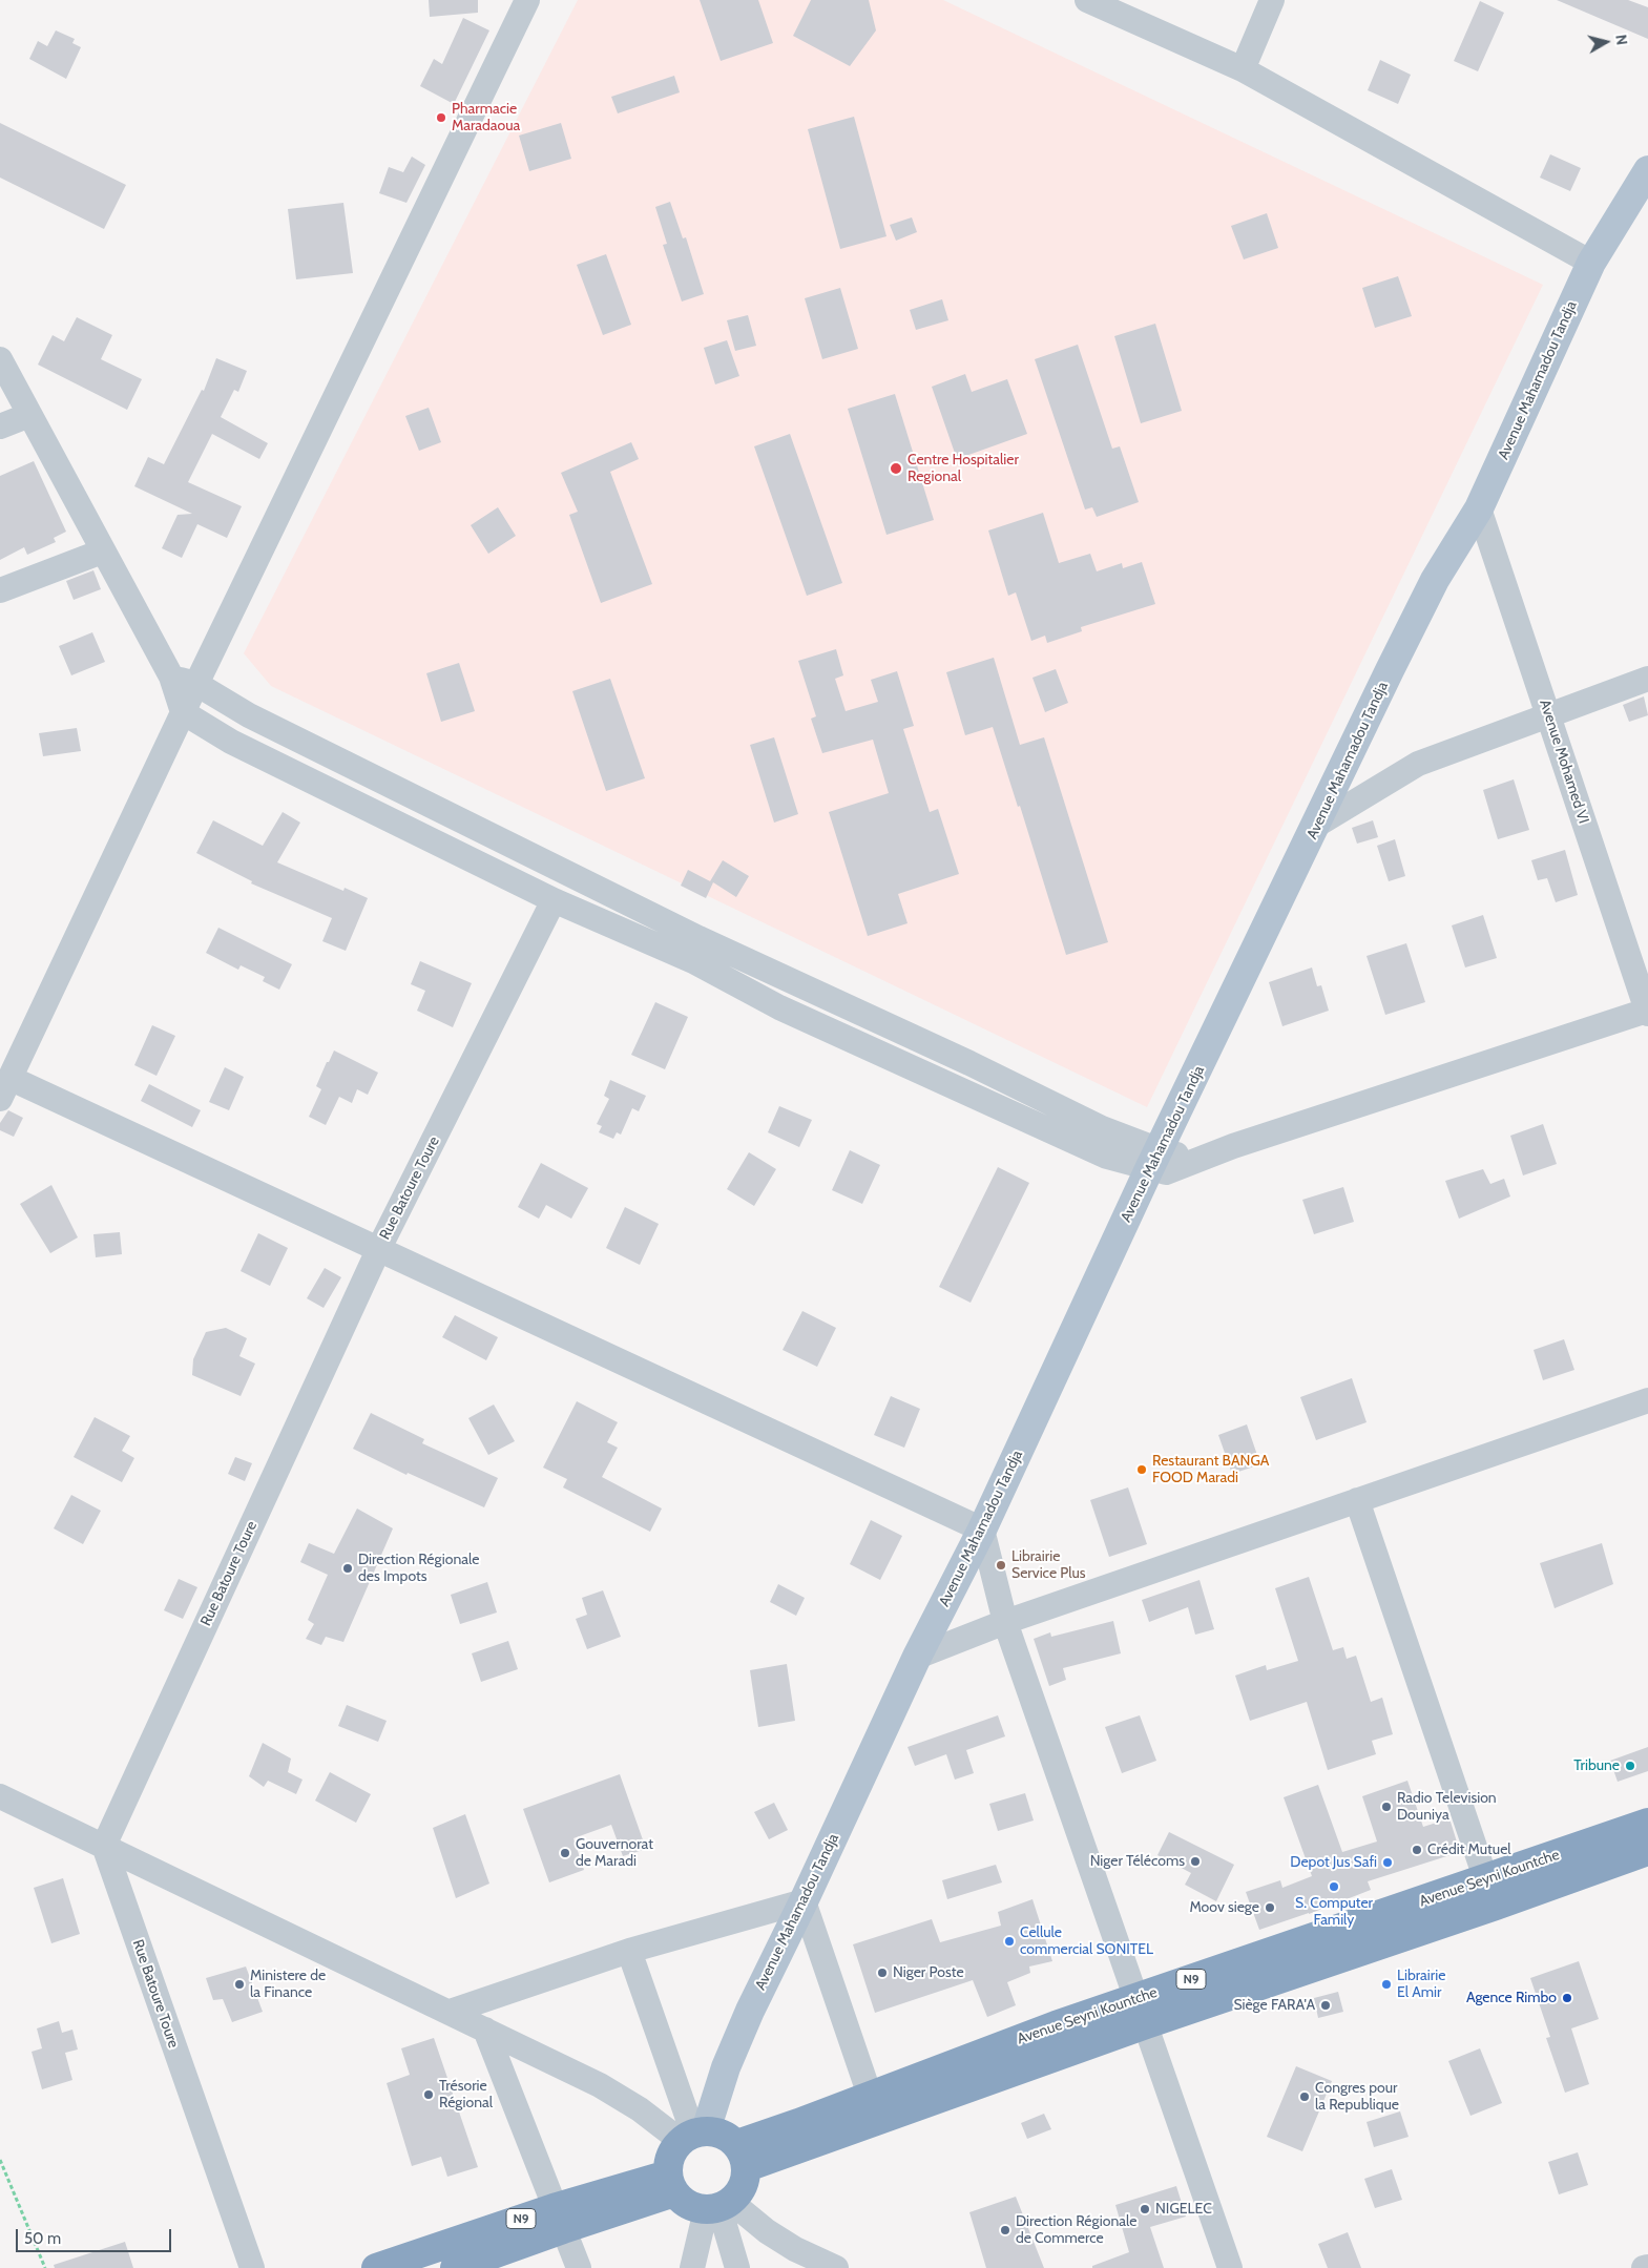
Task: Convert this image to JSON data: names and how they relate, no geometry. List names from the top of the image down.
{
  "streets": {
    "highway": ["Avenue Seyni Kountche", "N9"],
    "main road": ["Avenue Mahamadou Tandja"],
    "street": ["Avenue Mohamed VI", "Rue Batoure Toure"]
  },
  "crossings": [
    ["Avenue Mahamadou Tandja", "Avenue Mohamed VI"],
    ["Avenue Mahamadou Tandja", "Avenue Seyni Kountche"],
    ["Avenue Mahamadou Tandja", "N9"],
    ["Avenue Seyni Kountche", "N9"]
  ],
  "places": [
    "Pharmacie Maradaoua",
    "Centre Hospitalier Regional",
    "Restaurant BANGA FOOD Maradi",
    "Librairie Service Plus",
    "Direction Régionale des Impots",
    "Tribune",
    "Radio Television Douniya",
    "Crédit Mutuel",
    "Gouvernorat de Maradi",
    "Niger Télécoms",
    "Depot Jus Safi",
    "S. Computer Family",
    "Moov siege",
    "Cellule commercial SONITEL",
    "Niger Poste",
    "Ministere de la Finance",
    "Librairie El Amir",
    "Agence Rimbo",
    "Siège FARA'A",
    "Trésorie Régional",
    "Congres pour la Republique",
    "NIGELEC",
    "Direction Régionale de Commerce"
  ],
  "scale_bar": "50 m",
  "north": "right"
}
